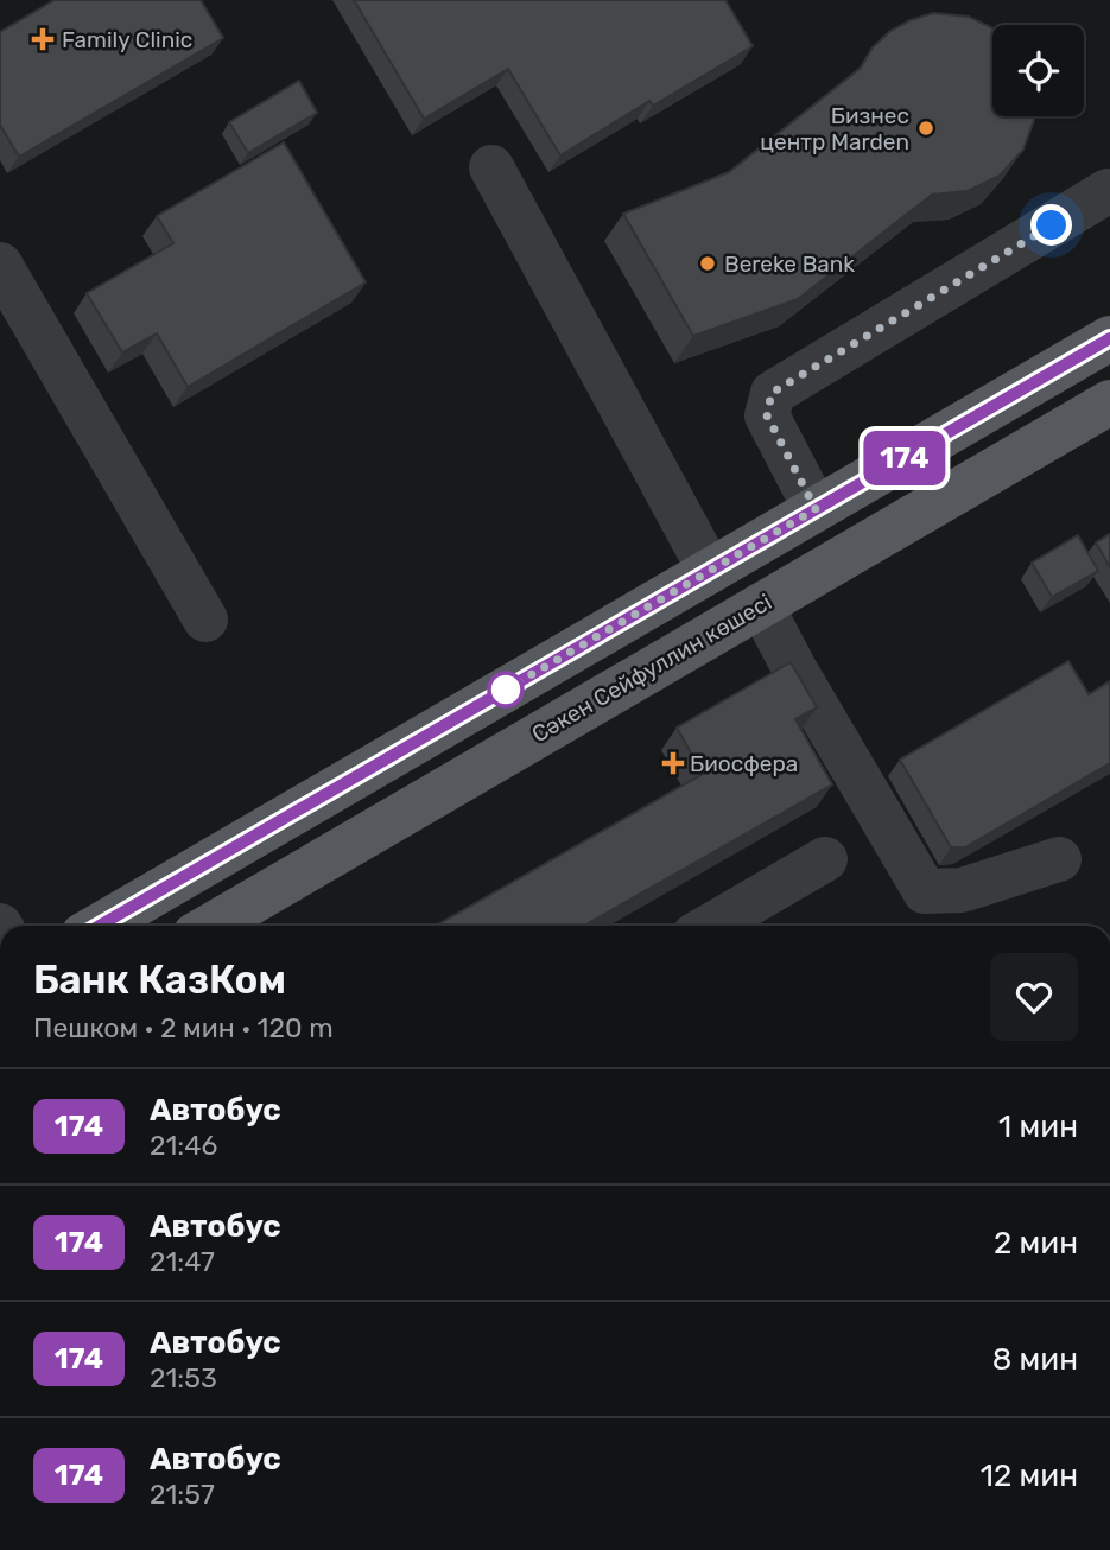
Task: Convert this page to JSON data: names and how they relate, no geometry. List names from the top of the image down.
{
  "streets": {
    "main road": ["Сәкен Сейфуллин көшесі"]
  },
  "places": {
    "health": ["Family Clinic", "Биосфера"],
    "other": ["Бизнес центр Marden", "Bereke Bank"]
  },
  "lines": ["bus line 174"],
  "page": {
    "on_map": "174",
    "heading": ["Банк КазКом", "Пешком · 2 мин · 120 m"],
    "list": [
      {
        "mark": "174",
        "name": "Автобус",
        "note": "21:46",
        "value": "1 мин"
      },
      {
        "mark": "174",
        "name": "Автобус",
        "note": "21:47",
        "value": "2 мин"
      },
      {
        "mark": "174",
        "name": "Автобус",
        "note": "21:53",
        "value": "8 мин"
      },
      {
        "mark": "174",
        "name": "Автобус",
        "note": "21:57",
        "value": "12 мин"
      }
    ]
  }
}
